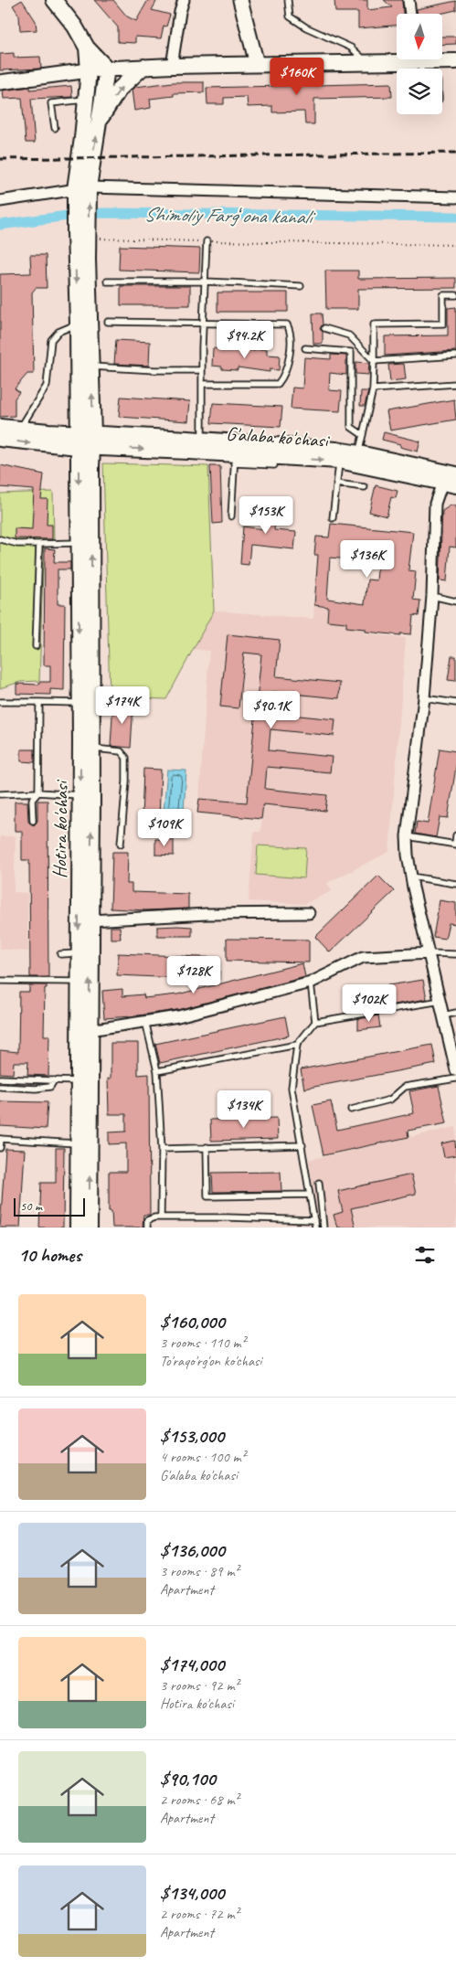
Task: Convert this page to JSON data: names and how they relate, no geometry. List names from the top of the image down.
{
  "streets": {
    "main road": ["G'alaba ko'chasi", "Hotira ko'chasi"]
  },
  "crossings": [
    ["G'alaba ko'chasi", "Hotira ko'chasi"]
  ],
  "water": ["Shimoliy Fargʻona kanali"],
  "scale_bar": "50 m",
  "north": "bottom",
  "page": {
    "price": [
      "$160K",
      "$94.2K",
      "$153K",
      "$136K",
      "$174K",
      "$90.1K",
      "$109K",
      "$128K",
      "$102K",
      "$134K"
    ],
    "scale": "50 m",
    "heading": "10 homes",
    "list": [
      {
        "name": "$160,000",
        "note": "3 rooms · 110 m² · To'raqo'rg'on ko'chasi"
      },
      {
        "name": "$153,000",
        "note": "4 rooms · 100 m² · G'alaba ko'chasi"
      },
      {
        "name": "$136,000",
        "note": "3 rooms · 89 m² · Apartment"
      },
      {
        "name": "$174,000",
        "note": "3 rooms · 92 m² · Hotira ko'chasi"
      },
      {
        "name": "$90,100",
        "note": "2 rooms · 68 m² · Apartment"
      },
      {
        "name": "$134,000",
        "note": "2 rooms · 72 m² · Apartment"
      }
    ]
  }
}
